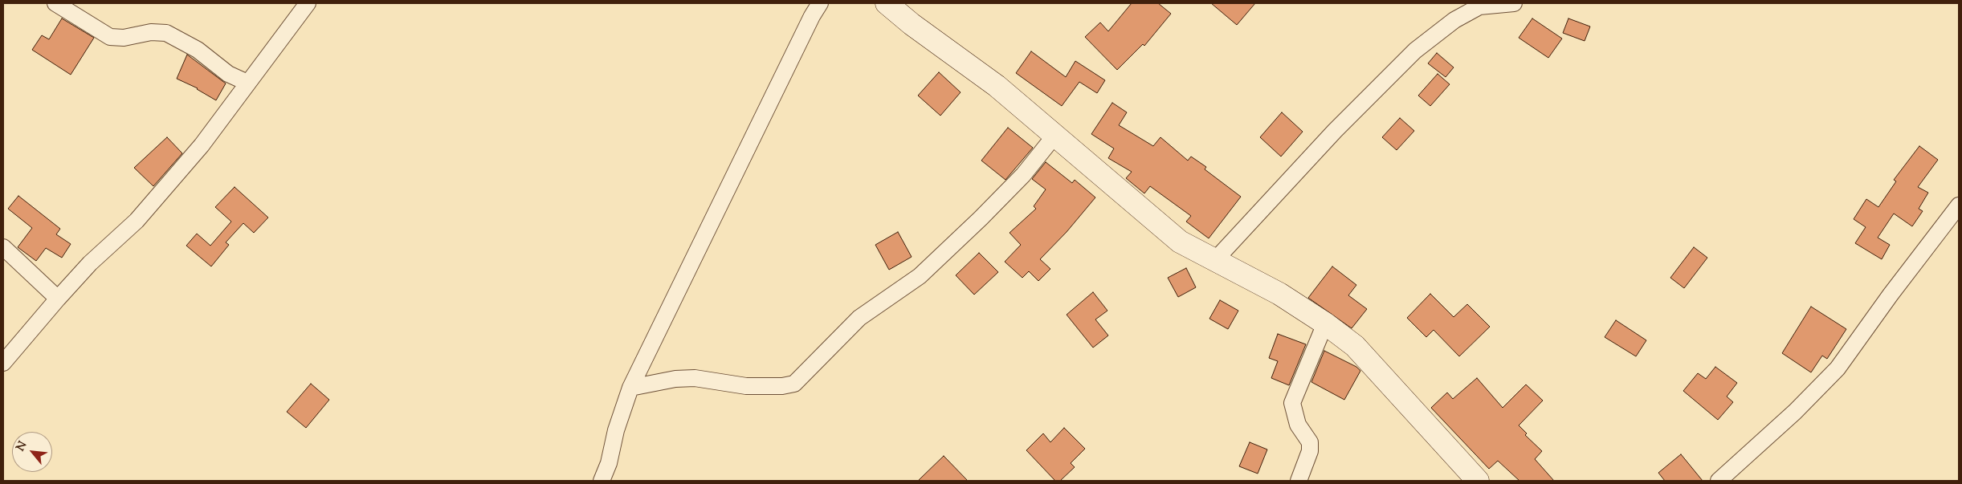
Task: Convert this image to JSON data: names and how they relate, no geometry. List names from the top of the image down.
{
  "north": "top left"
}
